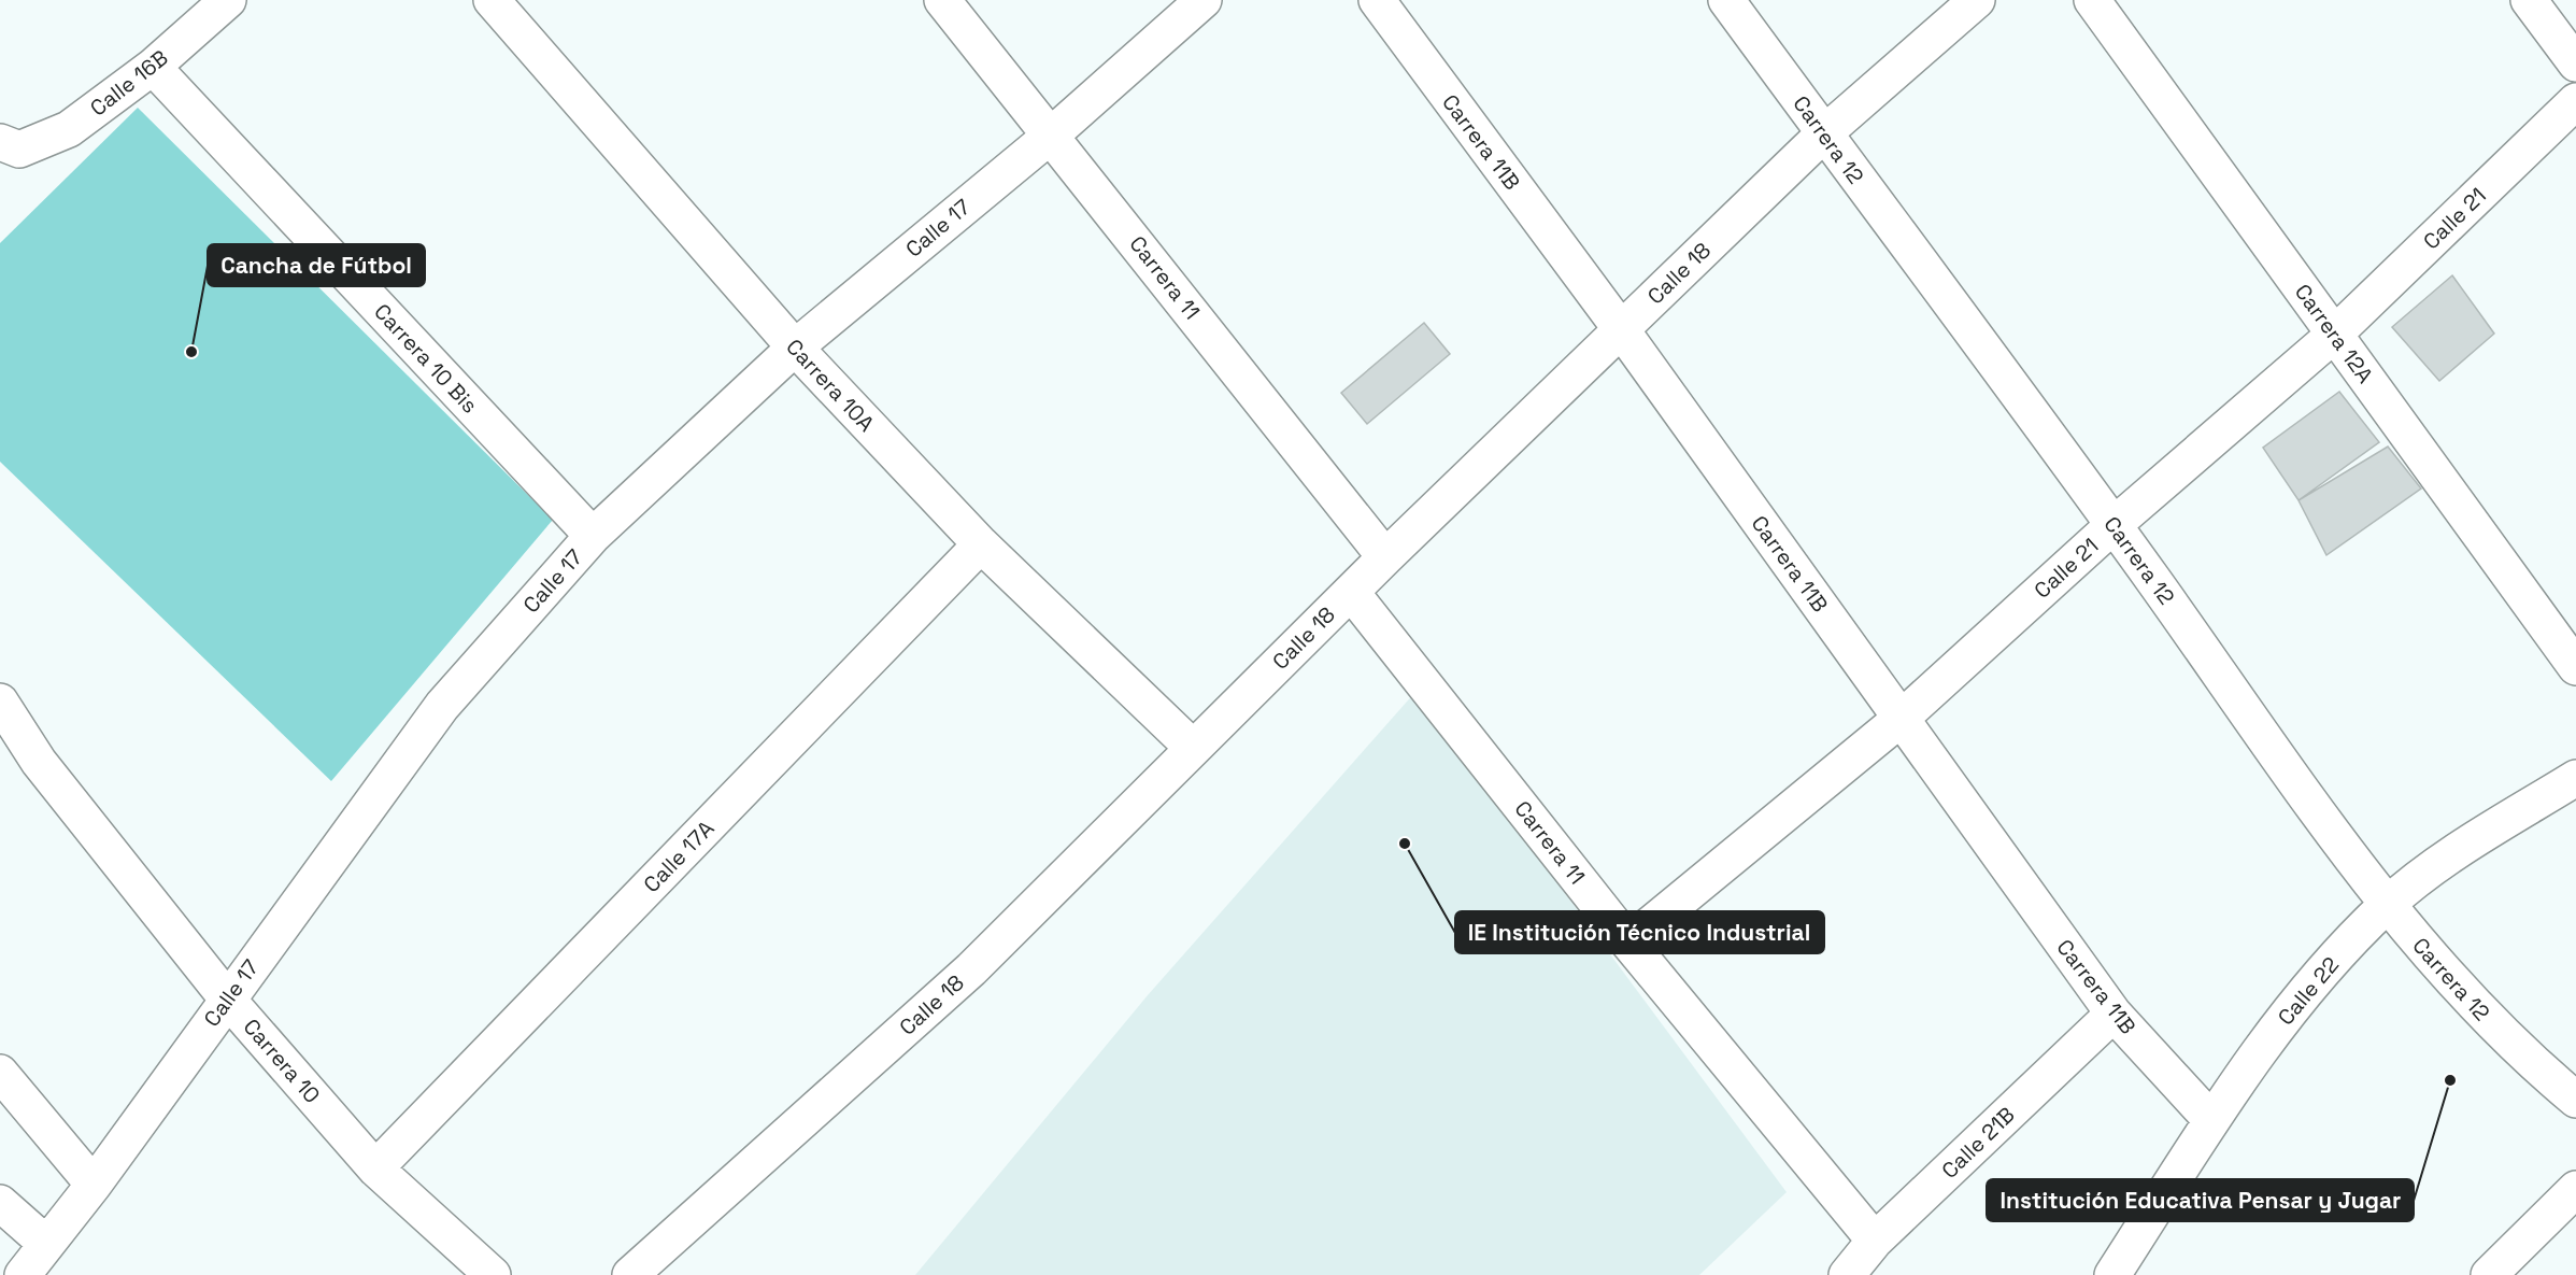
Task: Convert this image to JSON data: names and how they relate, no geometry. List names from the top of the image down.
{
  "streets": {
    "street": [
      "Calle 16B",
      "Carrera 12",
      "Carrera 11B",
      "Calle 21",
      "Calle 17",
      "Calle 18",
      "Carrera 11",
      "Carrera 12A",
      "Carrera 10 Bis",
      "Carrera 10A",
      "Calle 17A",
      "Calle 22",
      "Carrera 10",
      "Calle 21B"
    ]
  },
  "crossings": [
    ["Calle 16B", "Carrera 10 Bis"],
    ["Carrera 12", "Calle 21"],
    ["Carrera 12", "Calle 18"],
    ["Carrera 12", "Calle 22"],
    ["Carrera 11B", "Calle 21"],
    ["Carrera 11B", "Calle 18"],
    ["Carrera 11B", "Calle 22"],
    ["Carrera 11B", "Calle 21B"],
    ["Calle 21", "Carrera 11"],
    ["Calle 21", "Carrera 12A"],
    ["Calle 17", "Carrera 11"],
    ["Calle 17", "Carrera 10 Bis"],
    ["Calle 17", "Carrera 10A"],
    ["Calle 17", "Carrera 10"],
    ["Calle 18", "Carrera 11"],
    ["Calle 18", "Carrera 10A"],
    ["Carrera 11", "Calle 21B"],
    ["Carrera 10A", "Calle 17A"],
    ["Calle 17A", "Carrera 10"]
  ],
  "places": ["Cancha de Fútbol", "IE Institución Técnico Industrial", "Institución Educativa Pensar y Jugar"]
}
